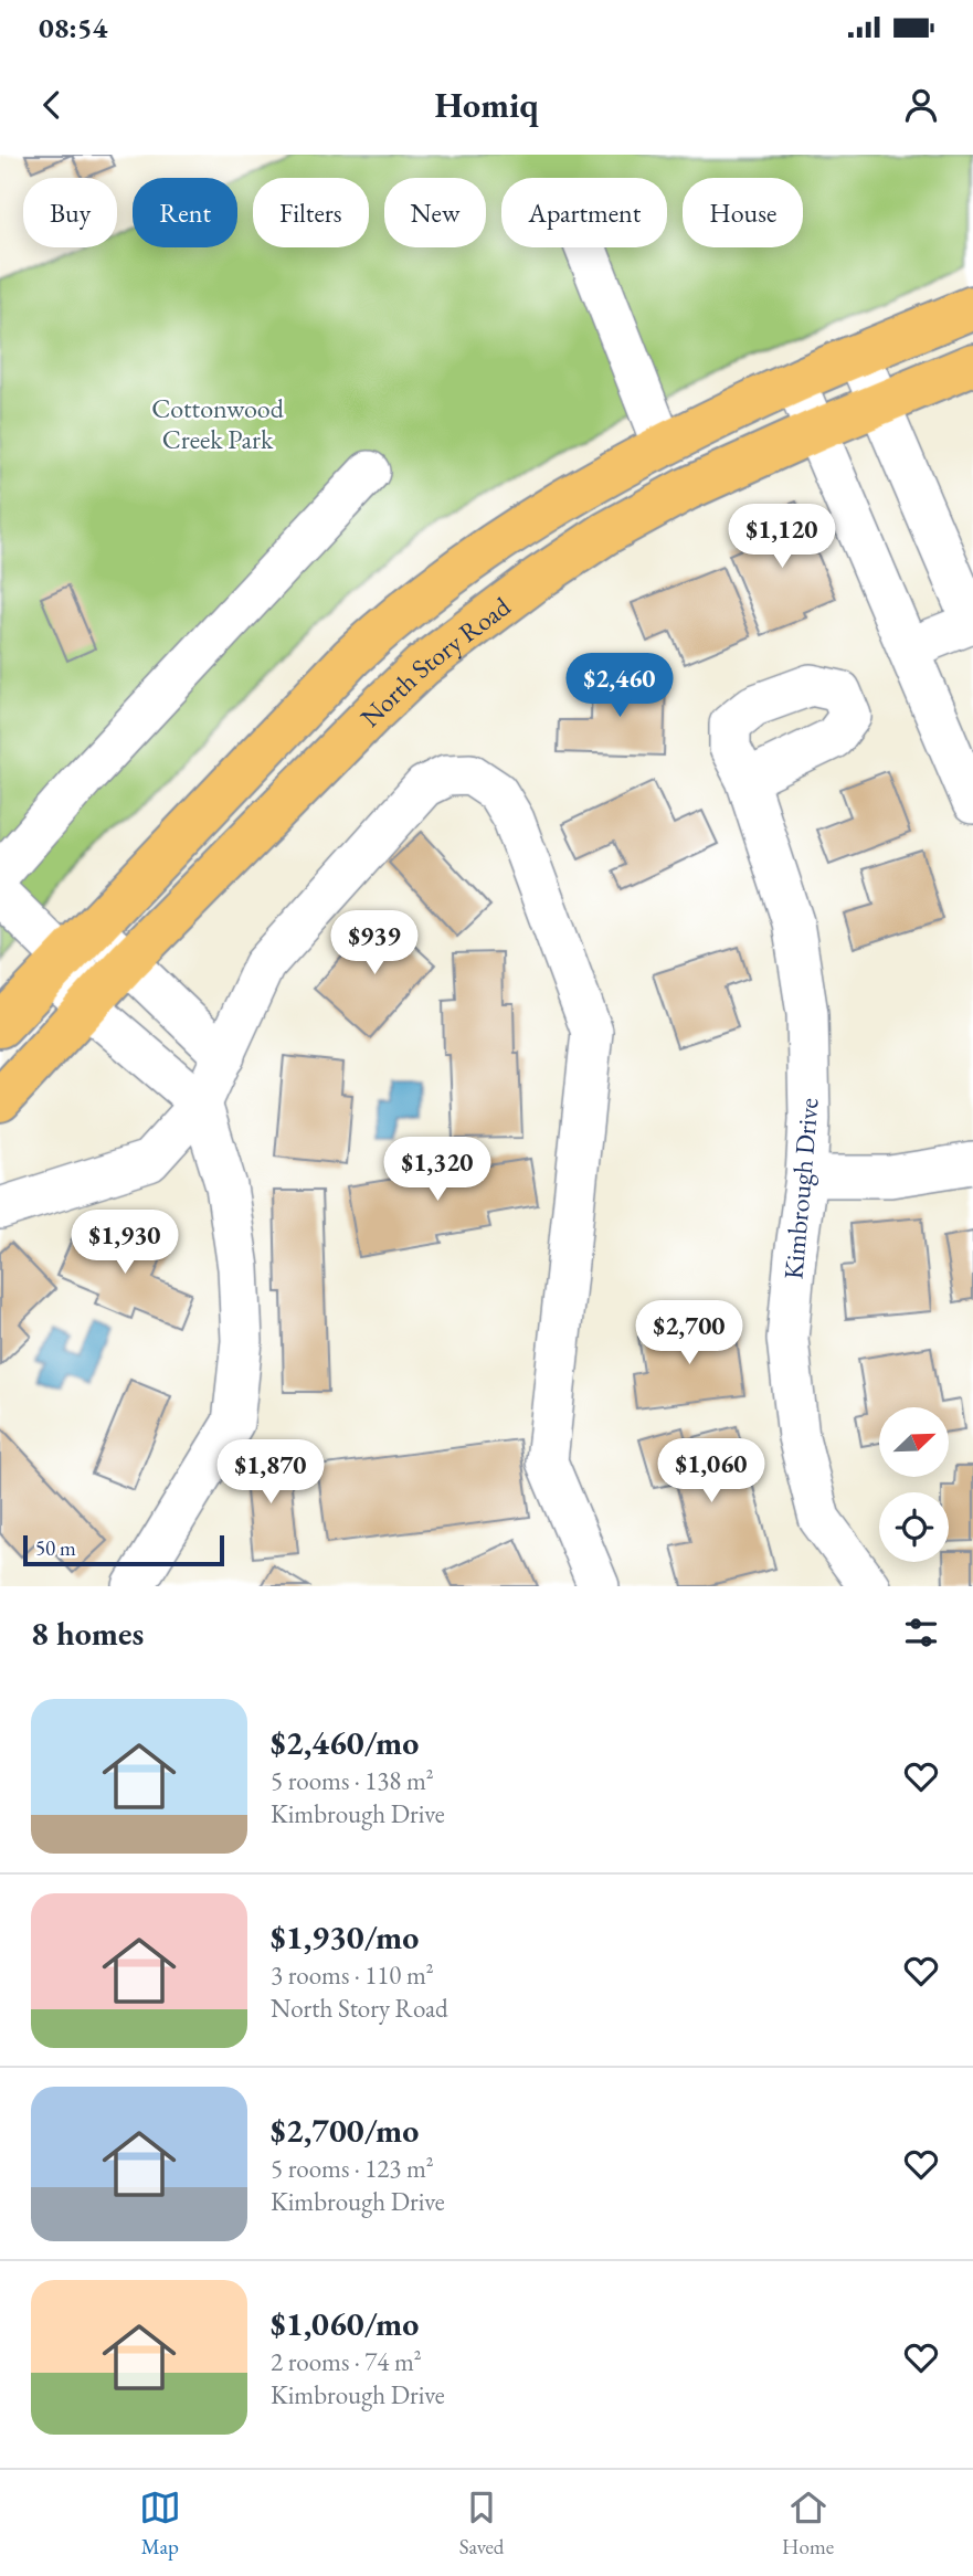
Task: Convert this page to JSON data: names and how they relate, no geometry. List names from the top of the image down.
{
  "streets": {
    "main road": ["North Story Road"],
    "street": ["Kimbrough Drive"]
  },
  "parks": ["Cottonwood Creek Park"],
  "scale_bar": "50 m",
  "north": "top right",
  "page": {
    "status": "08:54",
    "header": "Homiq",
    "chip": [
      "Buy",
      "Rent",
      "Filters",
      "New",
      "Apartment",
      "House"
    ],
    "price": [
      "$1,120",
      "$2,460",
      "$939",
      "$1,320",
      "$1,930",
      "$2,700",
      "$1,060",
      "$1,870"
    ],
    "scale": "50 m",
    "heading": "8 homes",
    "list": [
      {
        "name": "$2,460/mo",
        "note": "5 rooms · 138 m² · Kimbrough Drive"
      },
      {
        "name": "$1,930/mo",
        "note": "3 rooms · 110 m² · North Story Road"
      },
      {
        "name": "$2,700/mo",
        "note": "5 rooms · 123 m² · Kimbrough Drive"
      },
      {
        "name": "$1,060/mo",
        "note": "2 rooms · 74 m² · Kimbrough Drive"
      }
    ],
    "tabs": ["Map", "Saved", "Home"]
  }
}
